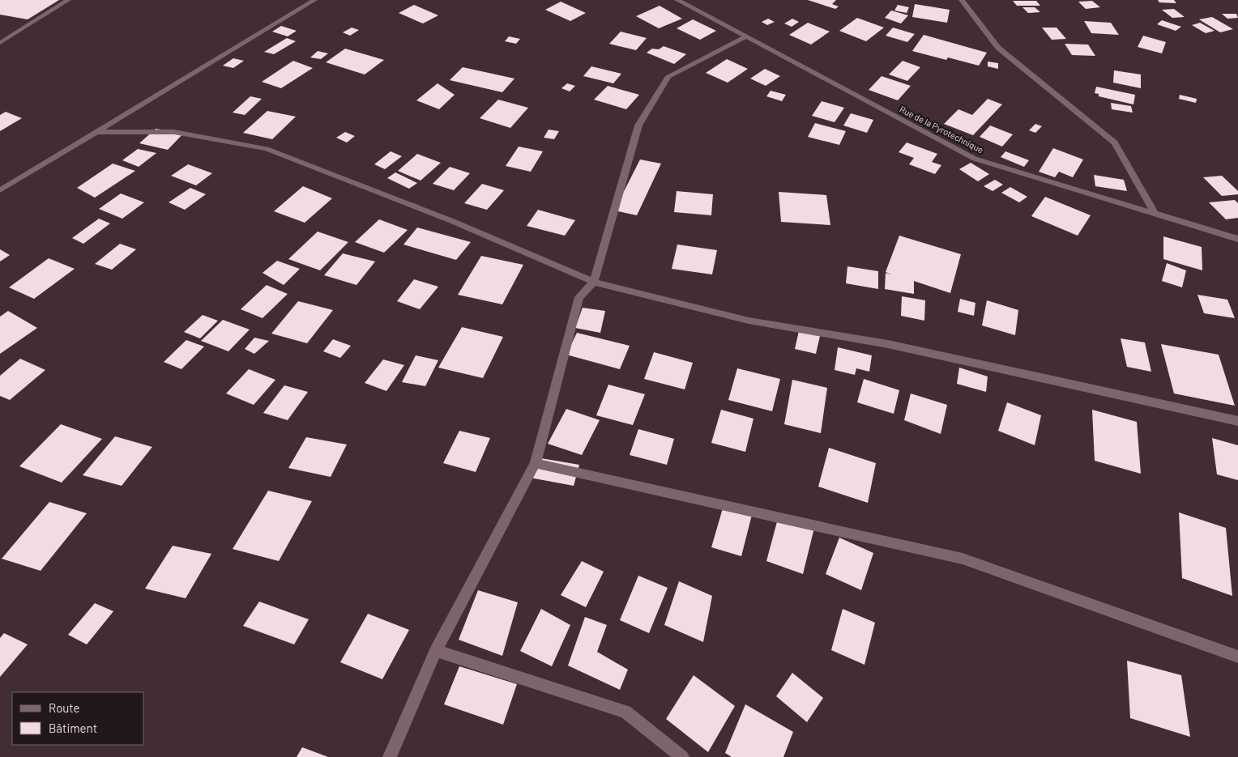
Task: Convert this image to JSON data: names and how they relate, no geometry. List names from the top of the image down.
{
  "streets": {
    "street": ["Rue de la Pyrotechnique"]
  },
  "legend": ["Route", "Bâtiment"]
}
